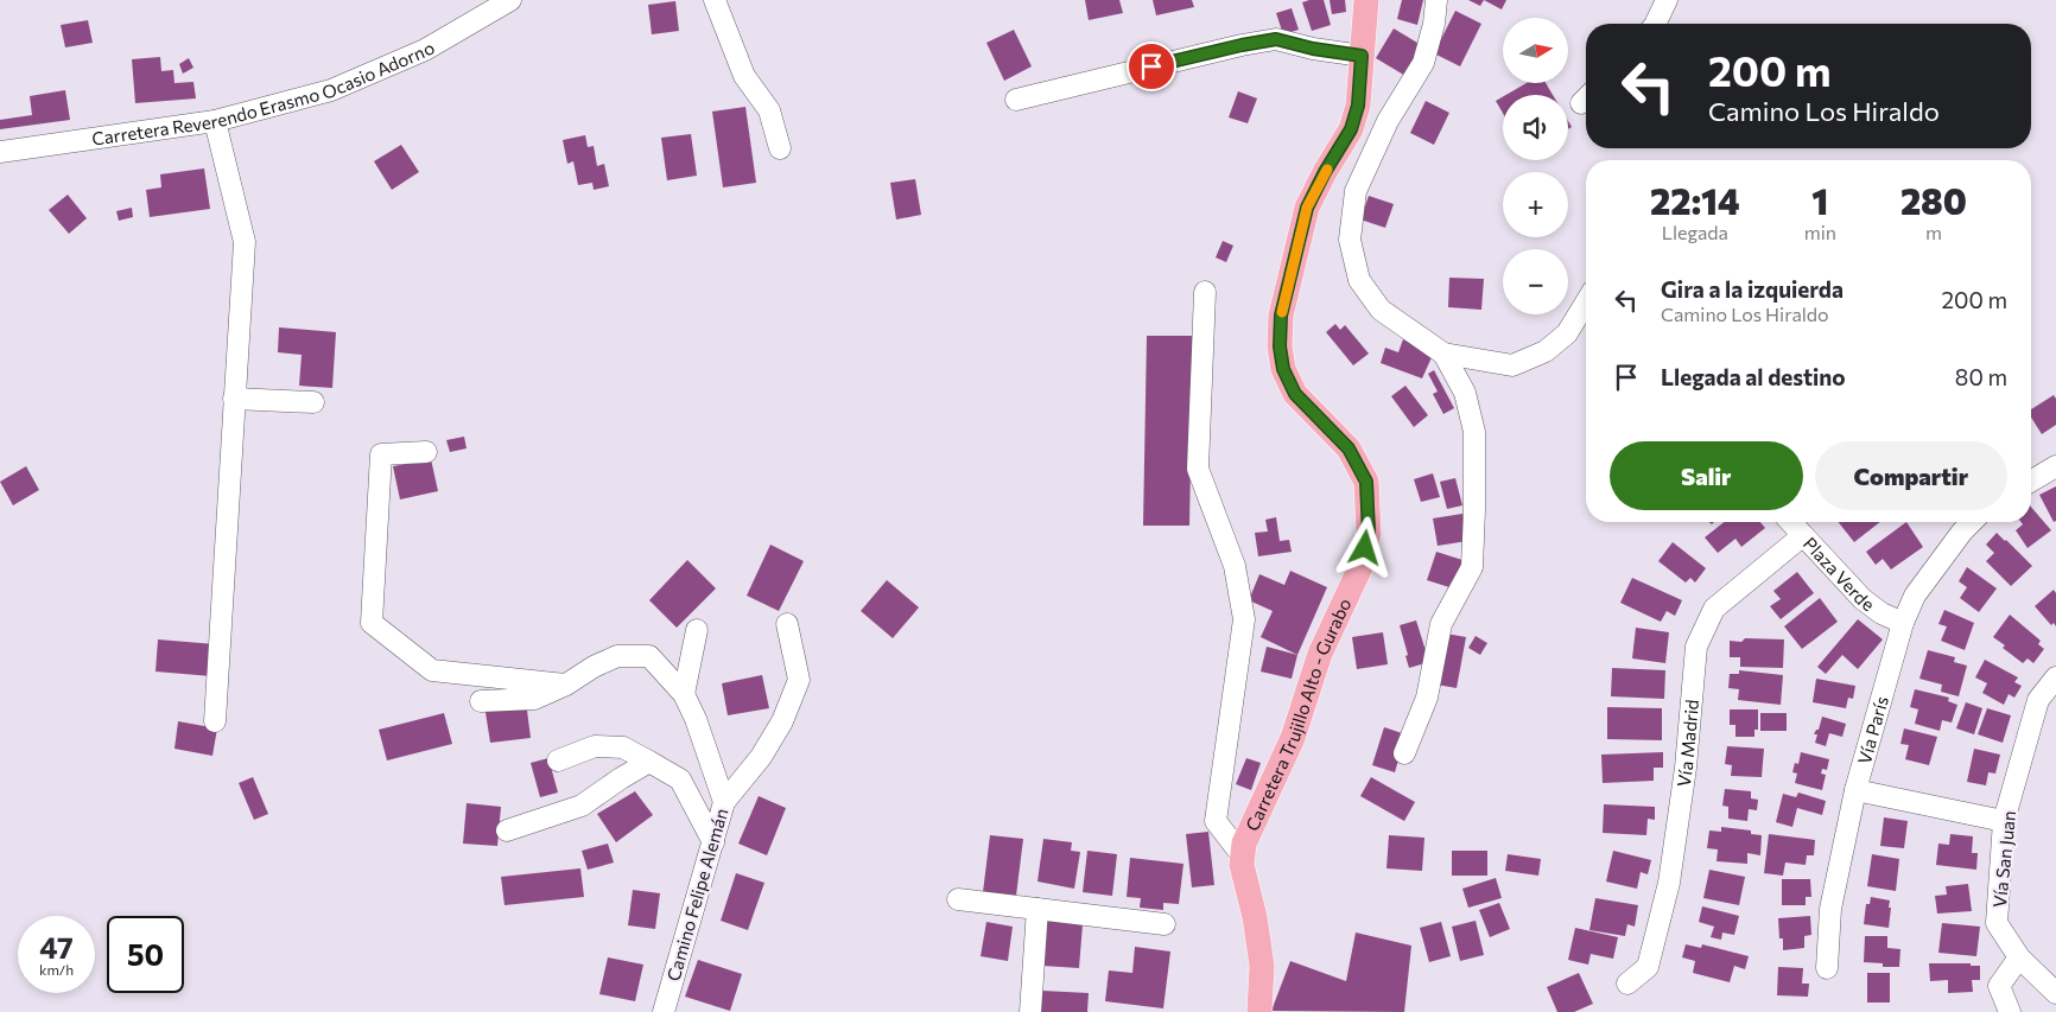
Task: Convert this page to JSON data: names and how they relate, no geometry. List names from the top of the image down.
{
  "streets": {
    "main road": ["Carretera Trujillo Alto - Gurabo"],
    "street": [
      "Carretera Reverendo Erasmo Ocasio Adorno",
      "Plaza Verde",
      "Vía París",
      "Vía Madrid",
      "Vía San Juan",
      "Camino Felipe Alemán"
    ]
  },
  "crossings": [
    ["Plaza Verde", "Vía París"],
    ["Plaza Verde", "Vía Madrid"]
  ],
  "north": "right",
  "page": {
    "map_buttons": ["+", "−"],
    "turn": ["200 m", "Camino Los Hiraldo"],
    "eta": [
      "22:14",
      "Llegada",
      "1",
      "min",
      "280",
      "m"
    ],
    "list": [
      {
        "name": "Gira a la izquierda",
        "note": "Camino Los Hiraldo",
        "value": "200 m"
      },
      {
        "name": "Llegada al destino",
        "value": "80 m"
      }
    ],
    "buttons": ["Salir", "Compartir"],
    "speed": "47 km/h",
    "limit": "50"
  }
}
